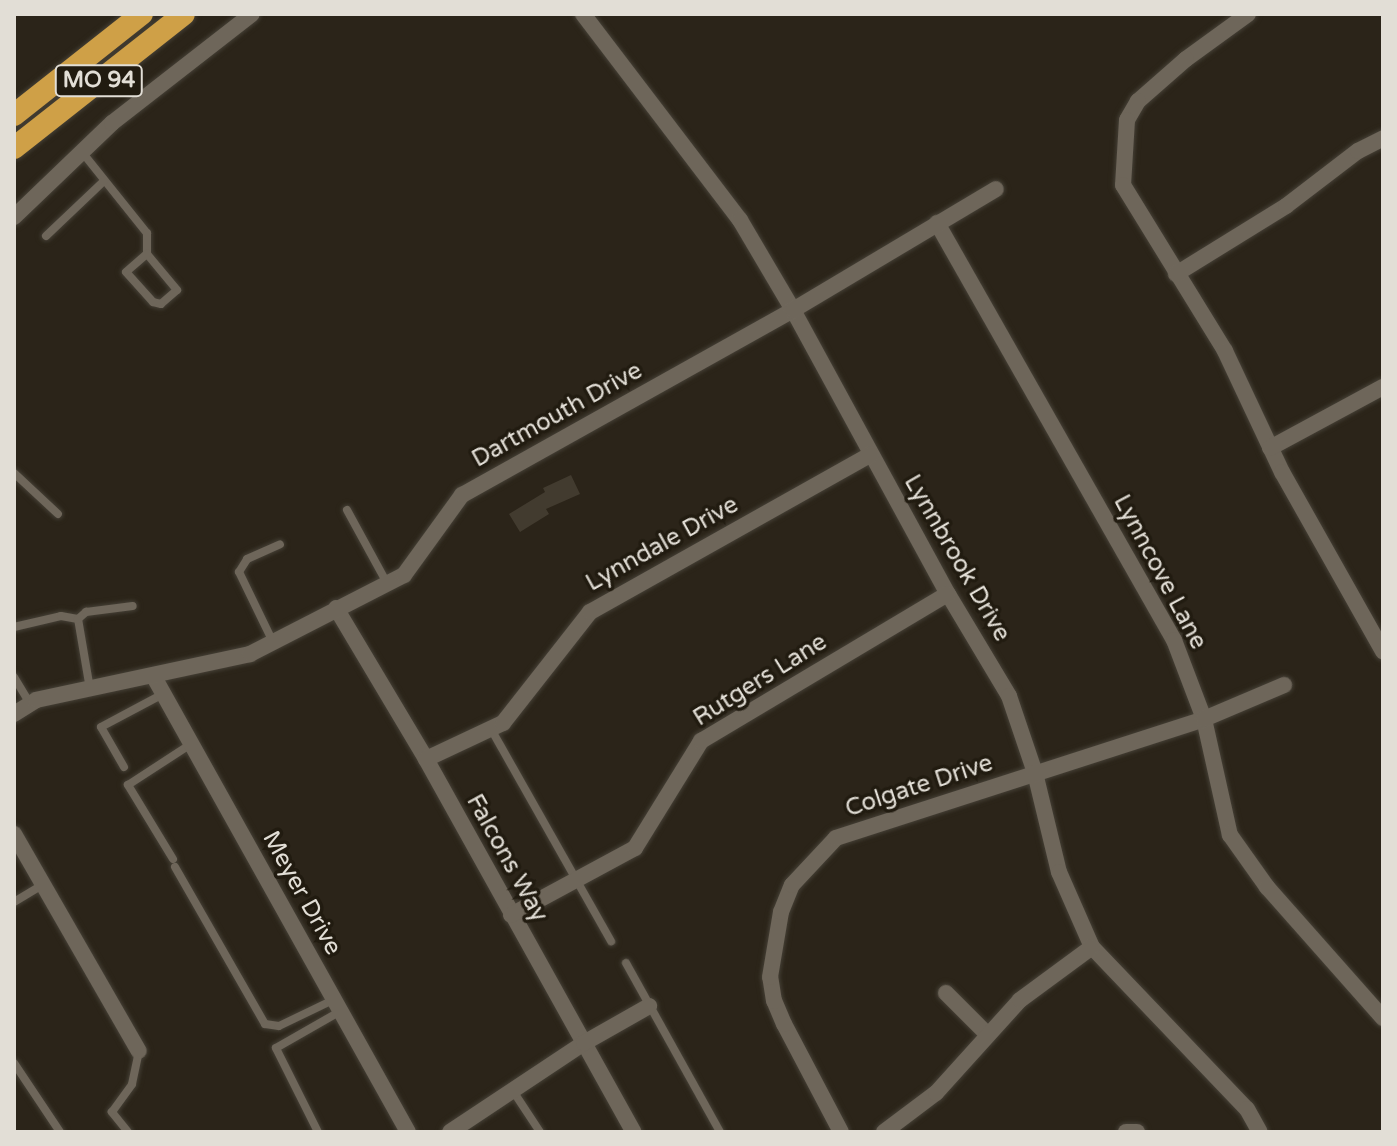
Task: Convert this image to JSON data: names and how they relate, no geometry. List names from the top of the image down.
{
  "streets": {
    "highway": ["MO 94"],
    "street": [
      "Dartmouth Drive",
      "Lynndale Drive",
      "Lynnbrook Drive",
      "Lynncove Lane",
      "Rutgers Lane",
      "Colgate Drive",
      "Falcons Way",
      "Meyer Drive"
    ]
  },
  "crossings": [
    ["Dartmouth Drive", "Lynnbrook Drive"],
    ["Dartmouth Drive", "Lynncove Lane"],
    ["Dartmouth Drive", "Falcons Way"],
    ["Dartmouth Drive", "Meyer Drive"],
    ["Lynndale Drive", "Lynnbrook Drive"],
    ["Lynndale Drive", "Falcons Way"],
    ["Lynnbrook Drive", "Rutgers Lane"],
    ["Lynnbrook Drive", "Colgate Drive"],
    ["Lynncove Lane", "Colgate Drive"],
    ["Rutgers Lane", "Falcons Way"]
  ]
}
